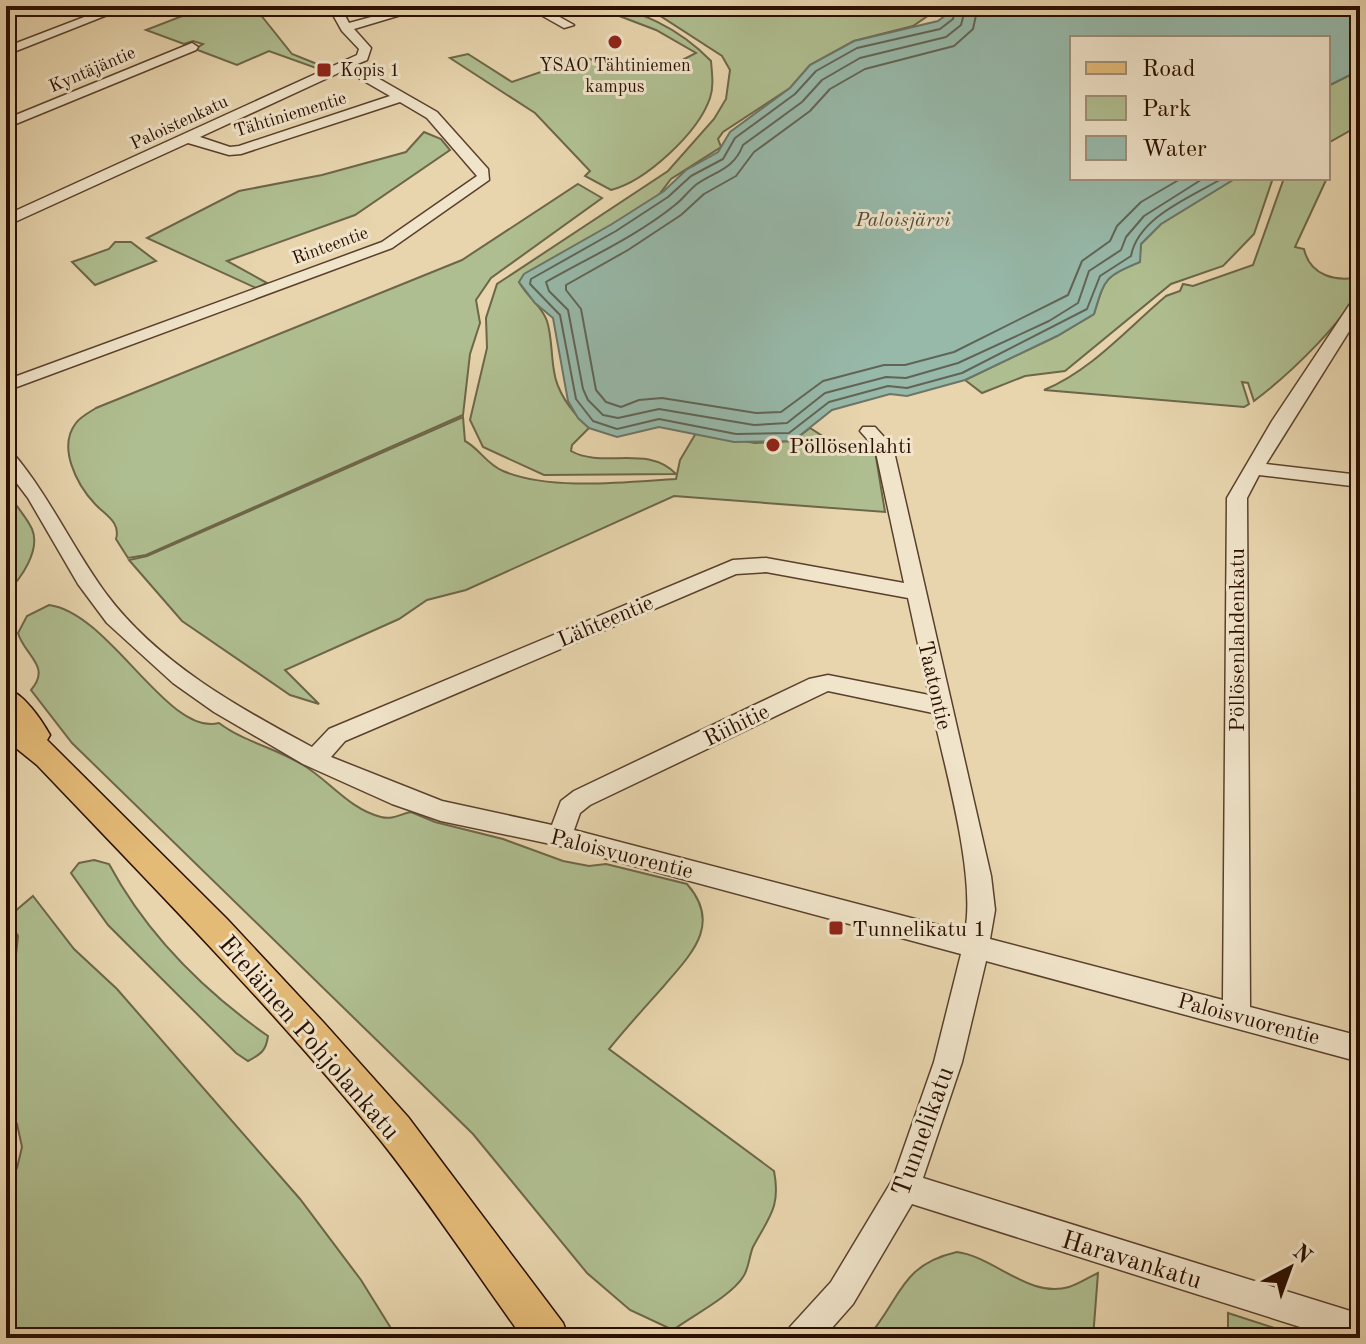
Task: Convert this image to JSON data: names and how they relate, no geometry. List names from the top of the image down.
{
  "streets": {
    "main road": ["Eteläinen Pohjolankatu"],
    "street": [
      "Kyntäjäntie",
      "Tähtiniementie",
      "Paloistenkatu",
      "Rinteentie",
      "Lähteentie",
      "Pöllösenlahdenkatu",
      "Taatontie",
      "Riihitie",
      "Paloisvuorentie",
      "Tunnelikatu",
      "Haravankatu"
    ]
  },
  "crossings": [
    ["Tähtiniementie", "Paloistenkatu"],
    ["Tähtiniementie", "Rinteentie"],
    ["Paloistenkatu", "Rinteentie"],
    ["Lähteentie", "Taatontie"],
    ["Lähteentie", "Paloisvuorentie"],
    ["Pöllösenlahdenkatu", "Paloisvuorentie"],
    ["Taatontie", "Riihitie"],
    ["Taatontie", "Paloisvuorentie"],
    ["Taatontie", "Tunnelikatu"],
    ["Riihitie", "Paloisvuorentie"],
    ["Paloisvuorentie", "Tunnelikatu"],
    ["Tunnelikatu", "Haravankatu"]
  ],
  "water": ["Paloisjärvi"],
  "places": {
    "other": ["YSAO Tähtiniemen kampus", "Pöllösenlahti"],
    "transit": ["Kopis 1", "Tunnelikatu 1"]
  },
  "legend": ["Road", "Park", "Water"],
  "north": "top right"
}
